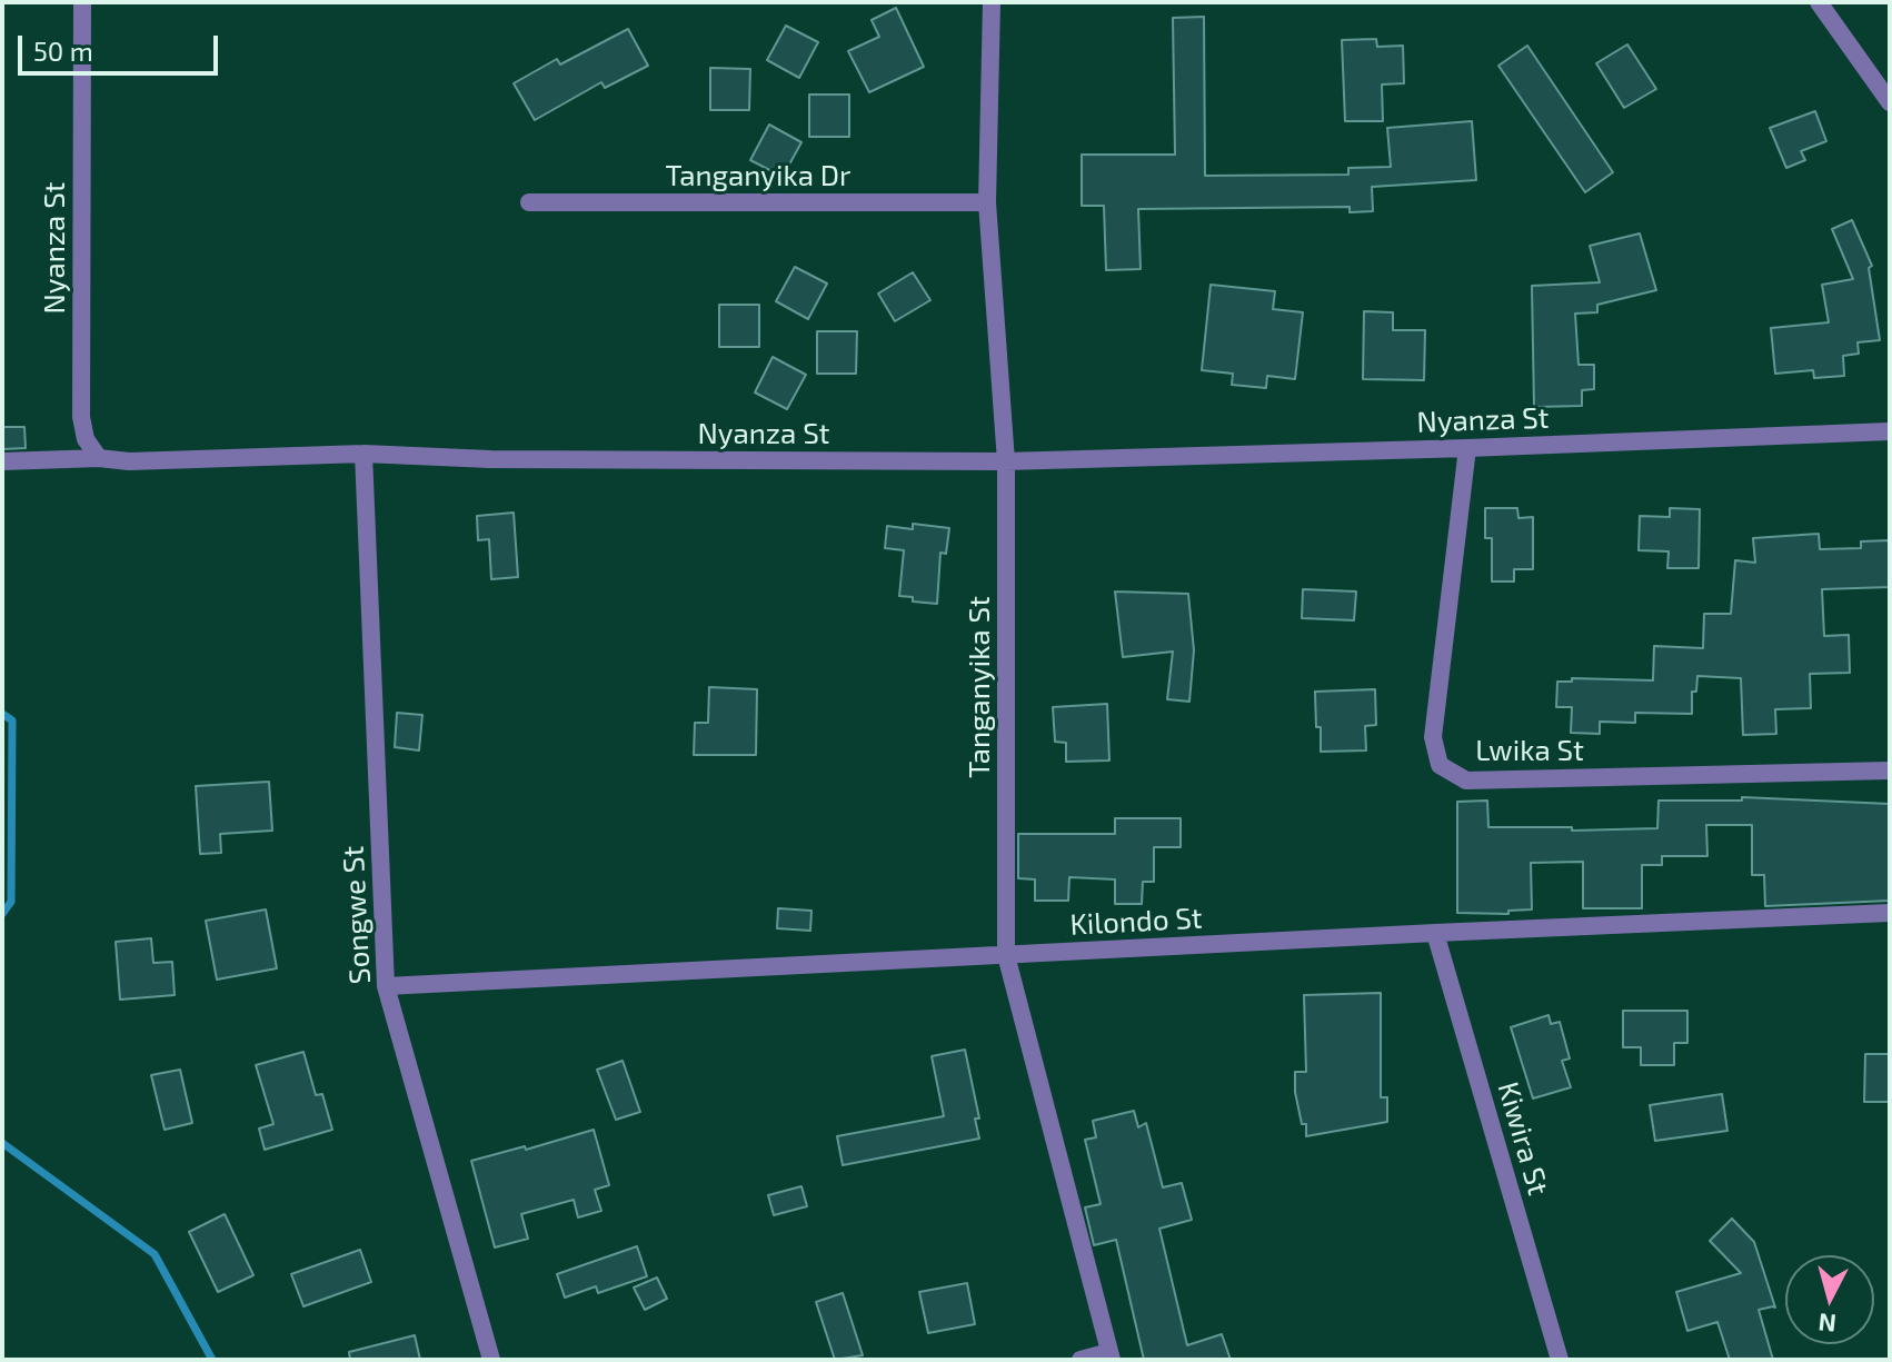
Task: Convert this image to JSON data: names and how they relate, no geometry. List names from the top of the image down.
{
  "streets": {
    "street": [
      "Tanganyika Dr",
      "Nyanza St",
      "Tanganyika St",
      "Lwika St",
      "Songwe St",
      "Kilondo St",
      "Kiwira St"
    ]
  },
  "crossings": [
    ["Tanganyika Dr", "Tanganyika St"],
    ["Nyanza St", "Tanganyika St"],
    ["Nyanza St", "Lwika St"],
    ["Nyanza St", "Songwe St"],
    ["Tanganyika St", "Kilondo St"],
    ["Songwe St", "Kilondo St"],
    ["Kilondo St", "Kiwira St"]
  ],
  "scale_bar": "50 m",
  "north": "bottom"
}
